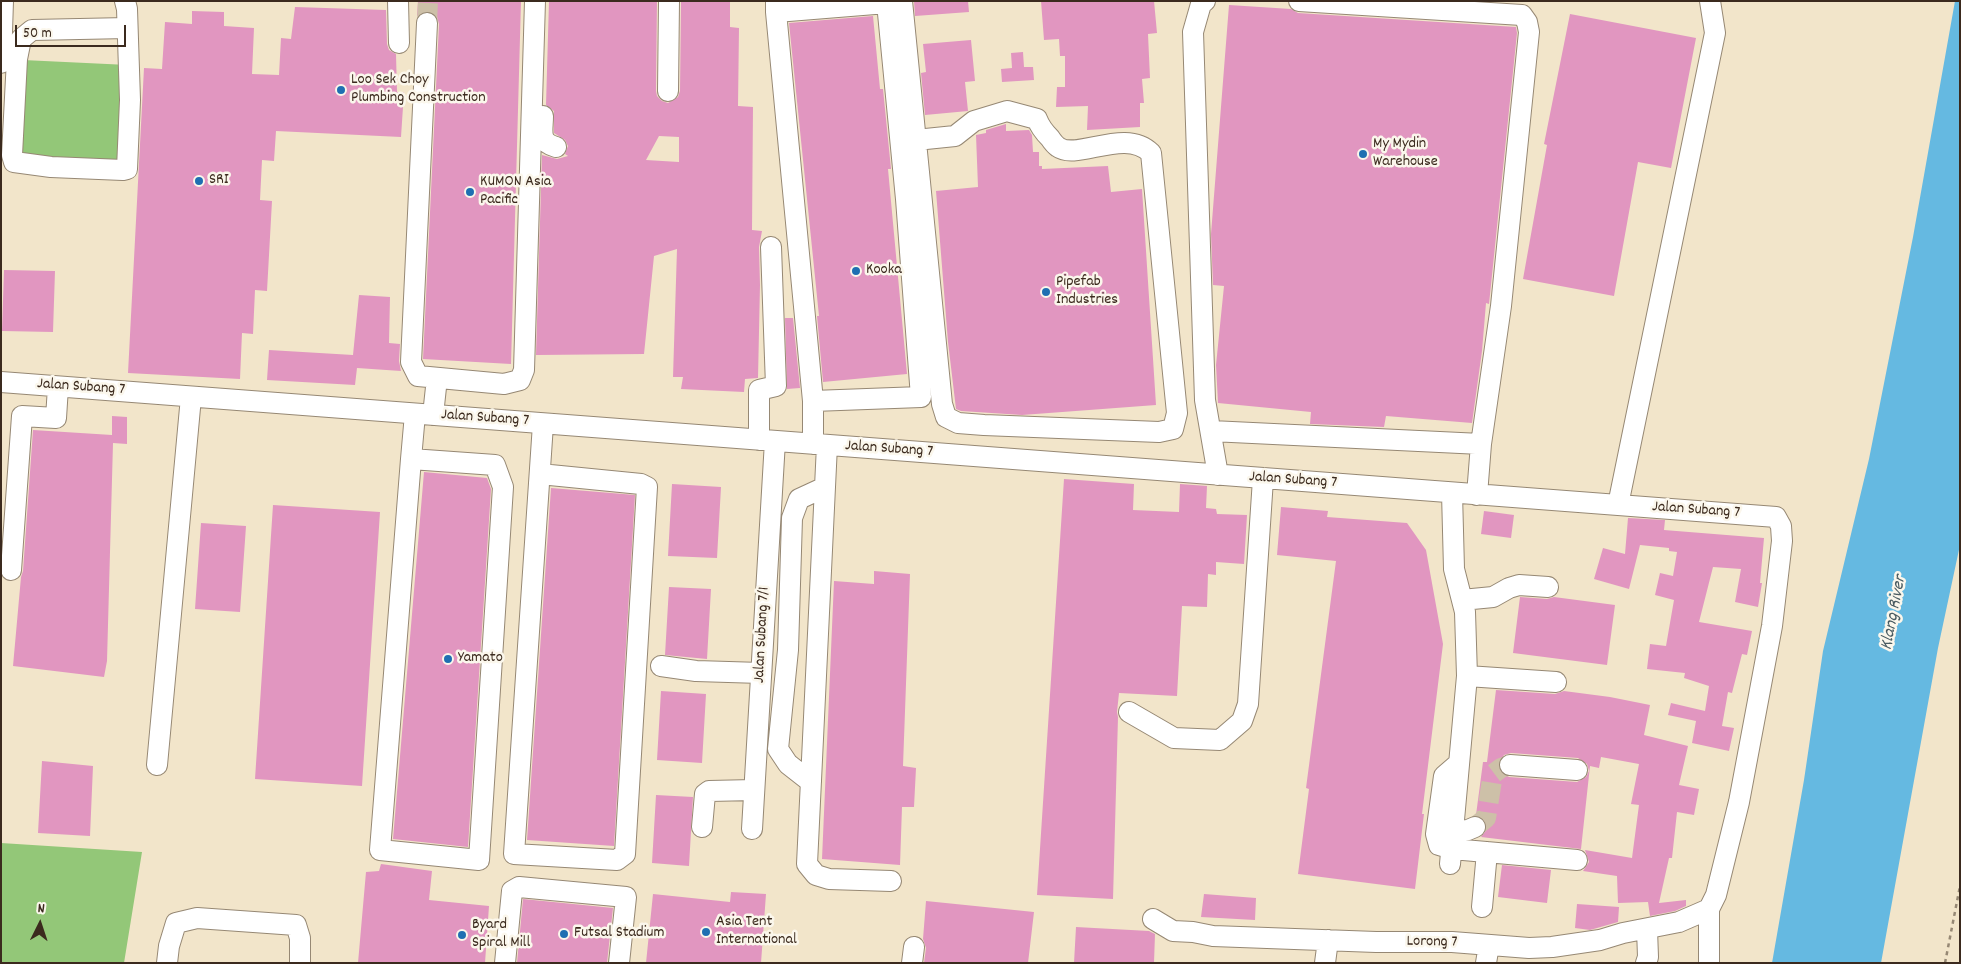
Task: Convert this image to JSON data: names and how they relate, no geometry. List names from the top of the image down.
{
  "streets": {
    "street": ["Jalan Subang 7", "Jalan Subang 7/1", "Lorong 7"]
  },
  "crossings": [
    ["Jalan Subang 7", "Jalan Subang 7/1"],
    ["Jalan Subang 7", "Lorong 7"]
  ],
  "water": ["Klang River"],
  "places": [
    "Loo Sek Choy Plumbing Construction",
    "My Mydin Warehouse",
    "SRI",
    "KUMON Asia Pacific",
    "Kooka",
    "Pipefab Industries",
    "Yamato",
    "Asia Tent International",
    "Futsal Stadium",
    "Byard Spiral Mill"
  ],
  "scale_bar": "50 m",
  "north": "top"
}
